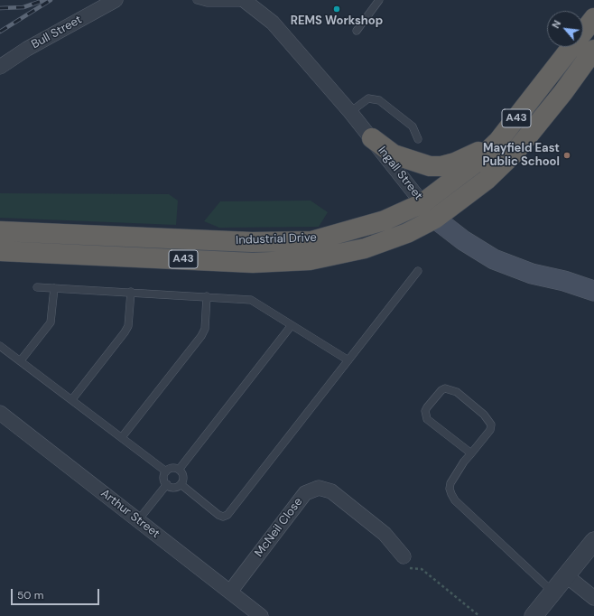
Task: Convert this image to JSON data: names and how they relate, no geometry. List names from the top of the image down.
{
  "streets": {
    "highway": ["A43", "Industrial Drive"],
    "main road": ["Ingall Street"],
    "street": ["Bull Street", "Arthur Street", "McNeil Close"]
  },
  "crossings": [
    ["Ingall Street", "Industrial Drive"],
    ["Arthur Street", "McNeil Close"]
  ],
  "places": ["REMS Workshop", "Mayfield East Public School"],
  "scale_bar": "50 m",
  "north": "top left"
}
